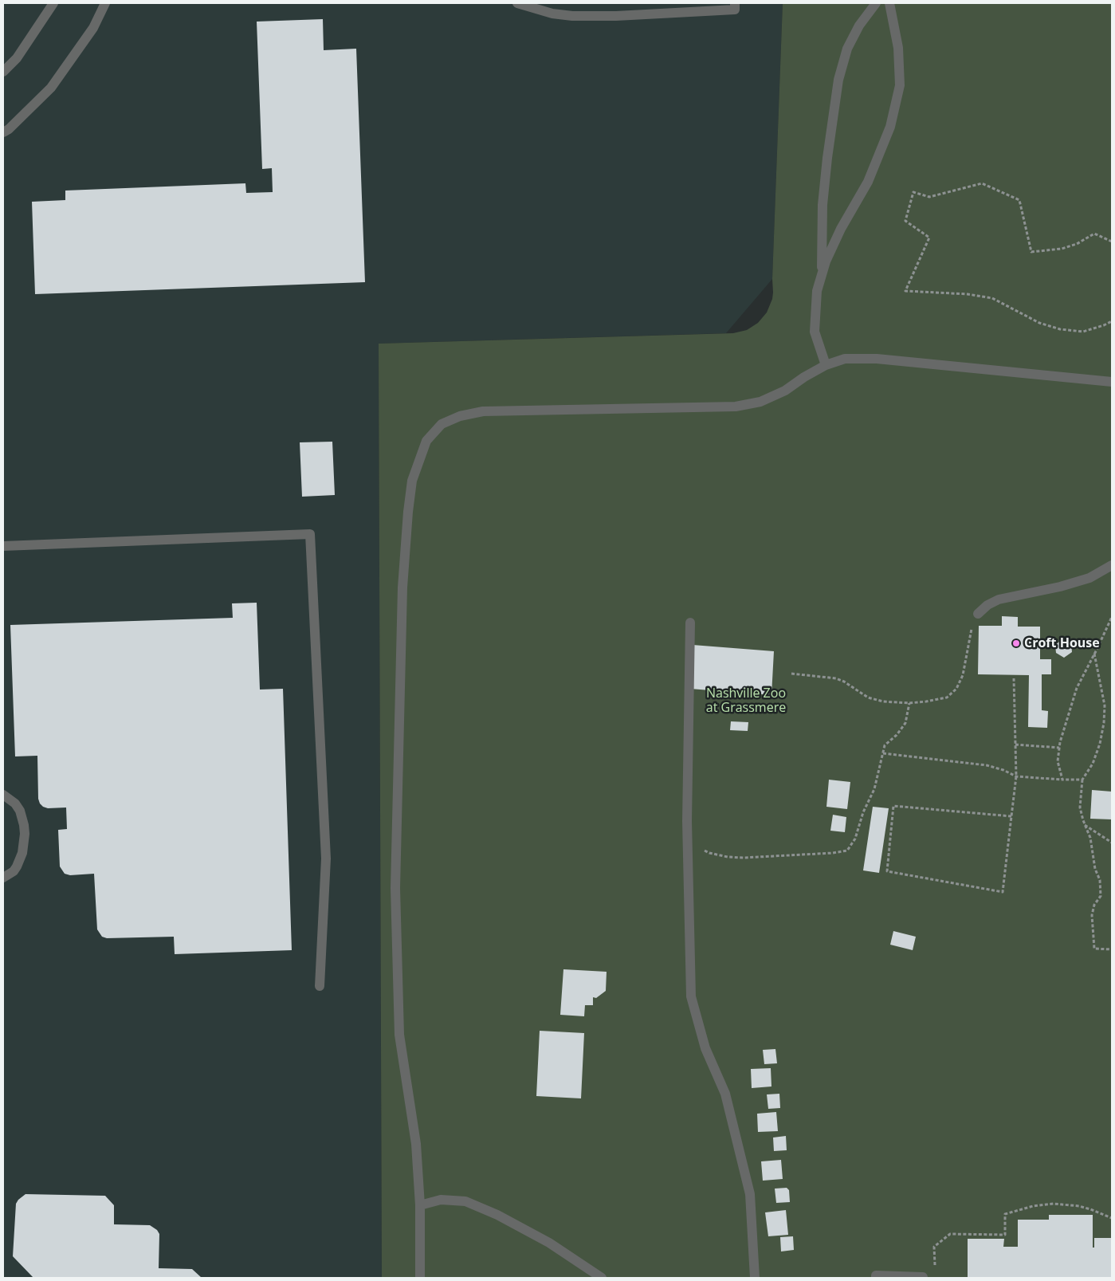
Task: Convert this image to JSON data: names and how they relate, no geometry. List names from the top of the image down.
{
  "parks": ["Nashville Zoo at Grassmere"],
  "places": ["Croft House"]
}
